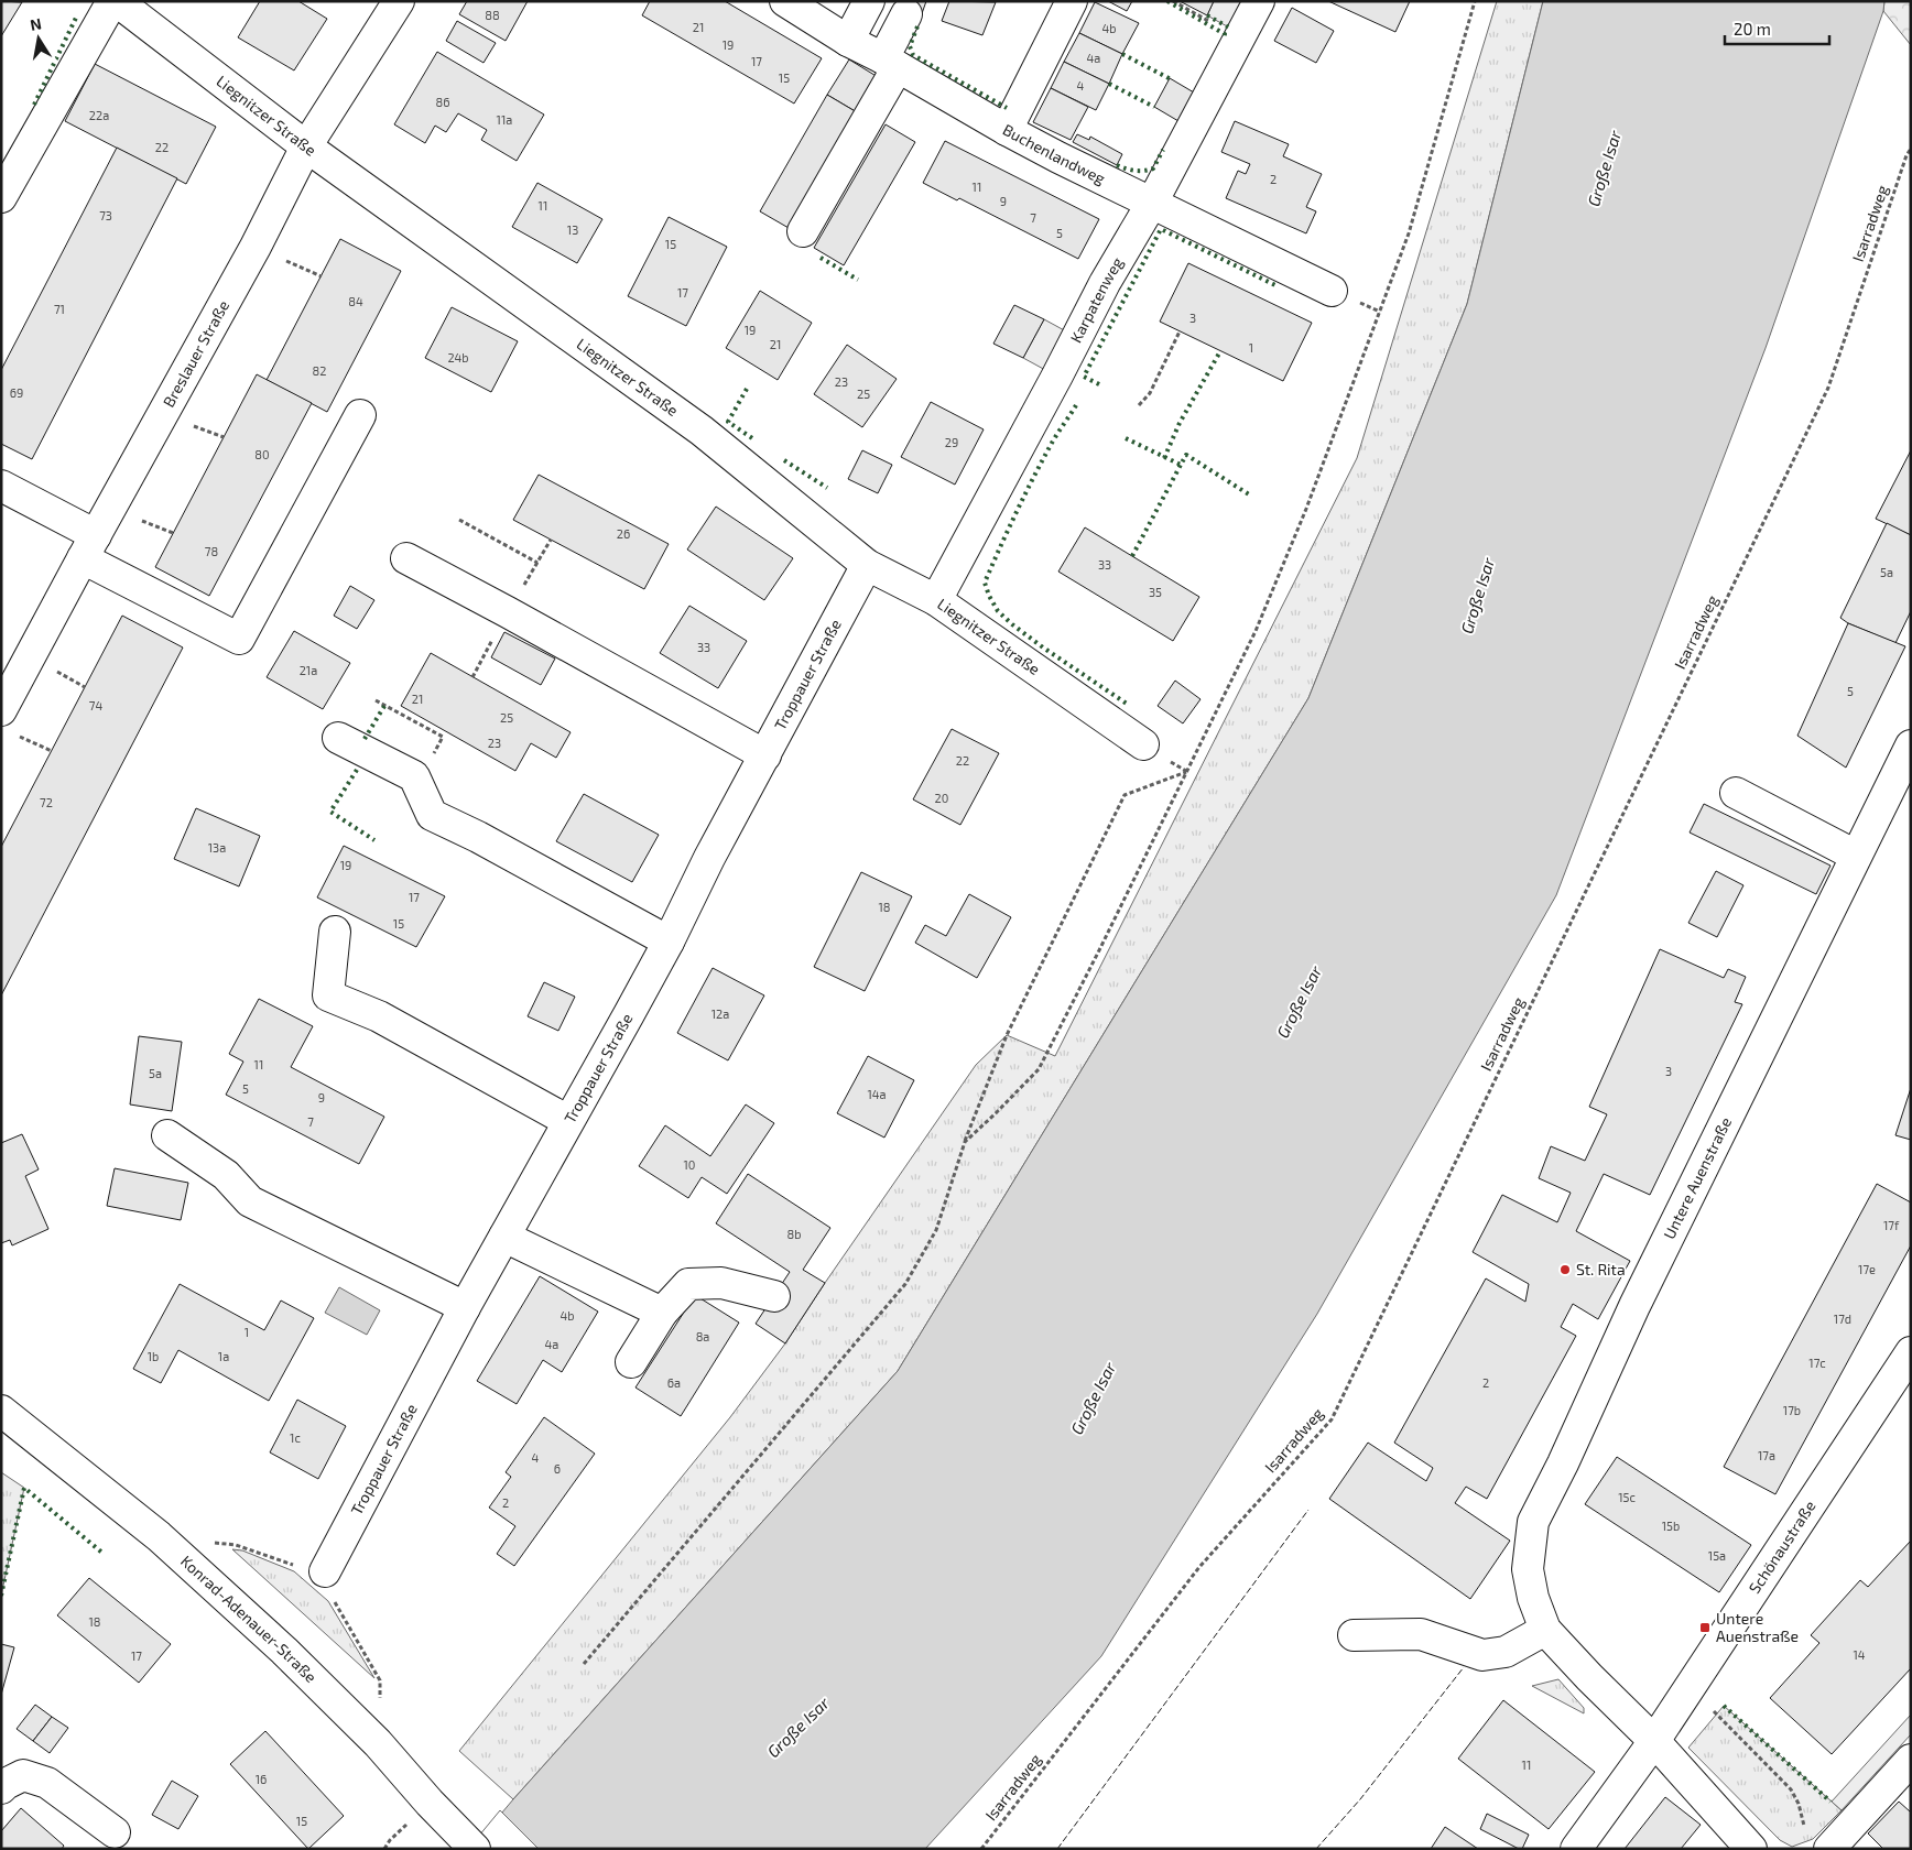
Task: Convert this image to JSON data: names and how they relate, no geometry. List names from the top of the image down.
{
  "streets": {
    "street": [
      "Liegnitzer Straße",
      "Buchenlandweg",
      "Karpatenweg",
      "Breslauer Straße",
      "Troppauer Straße",
      "Untere Auenstraße",
      "Schönaustraße",
      "Konrad-Adenauer-Straße"
    ],
    "path": ["Isarradweg"]
  },
  "crossings": [
    ["Liegnitzer Straße", "Karpatenweg"],
    ["Liegnitzer Straße", "Breslauer Straße"],
    ["Liegnitzer Straße", "Troppauer Straße"],
    ["Buchenlandweg", "Karpatenweg"],
    ["Untere Auenstraße", "Schönaustraße"]
  ],
  "water": ["Große Isar"],
  "places": {
    "other": ["St. Rita"],
    "transit": ["Untere Auenstraße"]
  },
  "house_numbers": [
    "88",
    "21",
    "4b",
    "19",
    "4a",
    "17",
    "15",
    "4",
    "86",
    "22a",
    "11a",
    "22",
    "2",
    "11",
    "9",
    "11",
    "73",
    "7",
    "13",
    "5",
    "15",
    "17",
    "84",
    "71",
    "3",
    "19",
    "21",
    "1",
    "24b",
    "82",
    "23",
    "69",
    "25",
    "29",
    "80",
    "26",
    "78",
    "33",
    "5a",
    "35",
    "33",
    "21a",
    "5",
    "21",
    "74",
    "25",
    "23",
    "22",
    "20",
    "72",
    "13a",
    "19",
    "17",
    "18",
    "15",
    "12a",
    "11",
    "3",
    "5a",
    "5",
    "14a",
    "9",
    "7",
    "10",
    "17f",
    "8b",
    "17e",
    "4b",
    "17d",
    "1",
    "8a",
    "4a",
    "1b",
    "1a",
    "17c",
    "6a",
    "2",
    "17b",
    "1c",
    "17a",
    "4",
    "6",
    "15c",
    "2",
    "15b",
    "15a",
    "18",
    "14",
    "17",
    "11",
    "16",
    "15"
  ],
  "scale_bar": "20 m",
  "north": "top"
}
